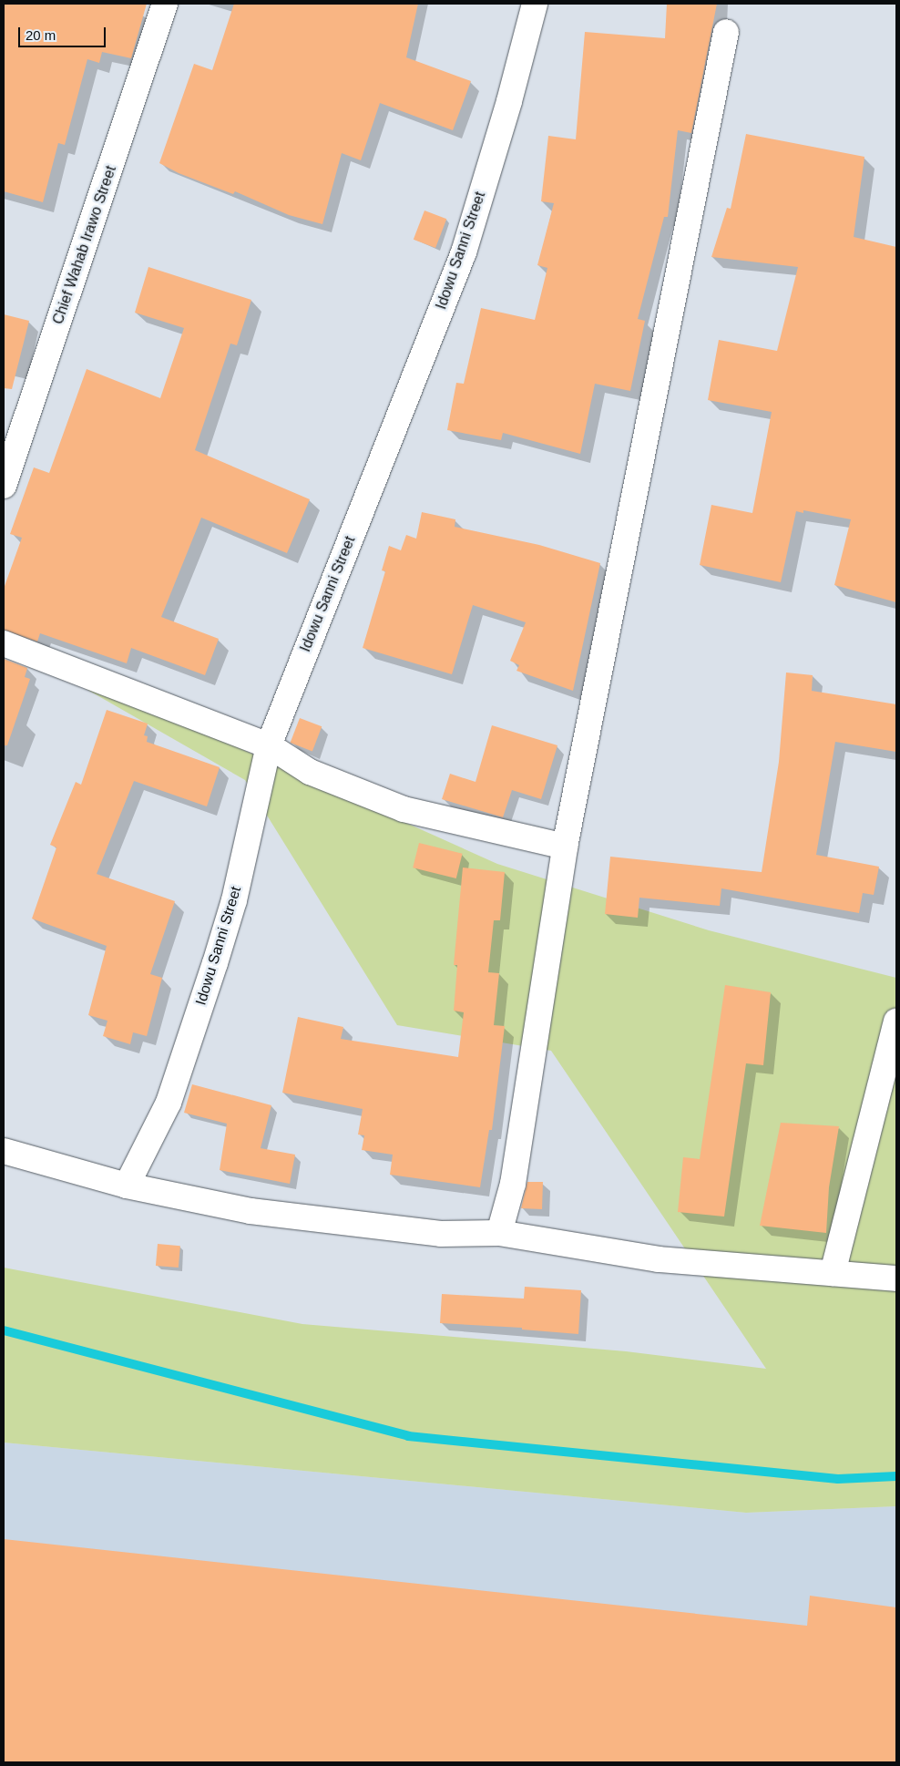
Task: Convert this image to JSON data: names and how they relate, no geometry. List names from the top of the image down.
{
  "streets": {
    "street": ["Chief Wahab Irawo Street", "Idowu Sanni Street"]
  },
  "scale_bar": "20 m"
}
